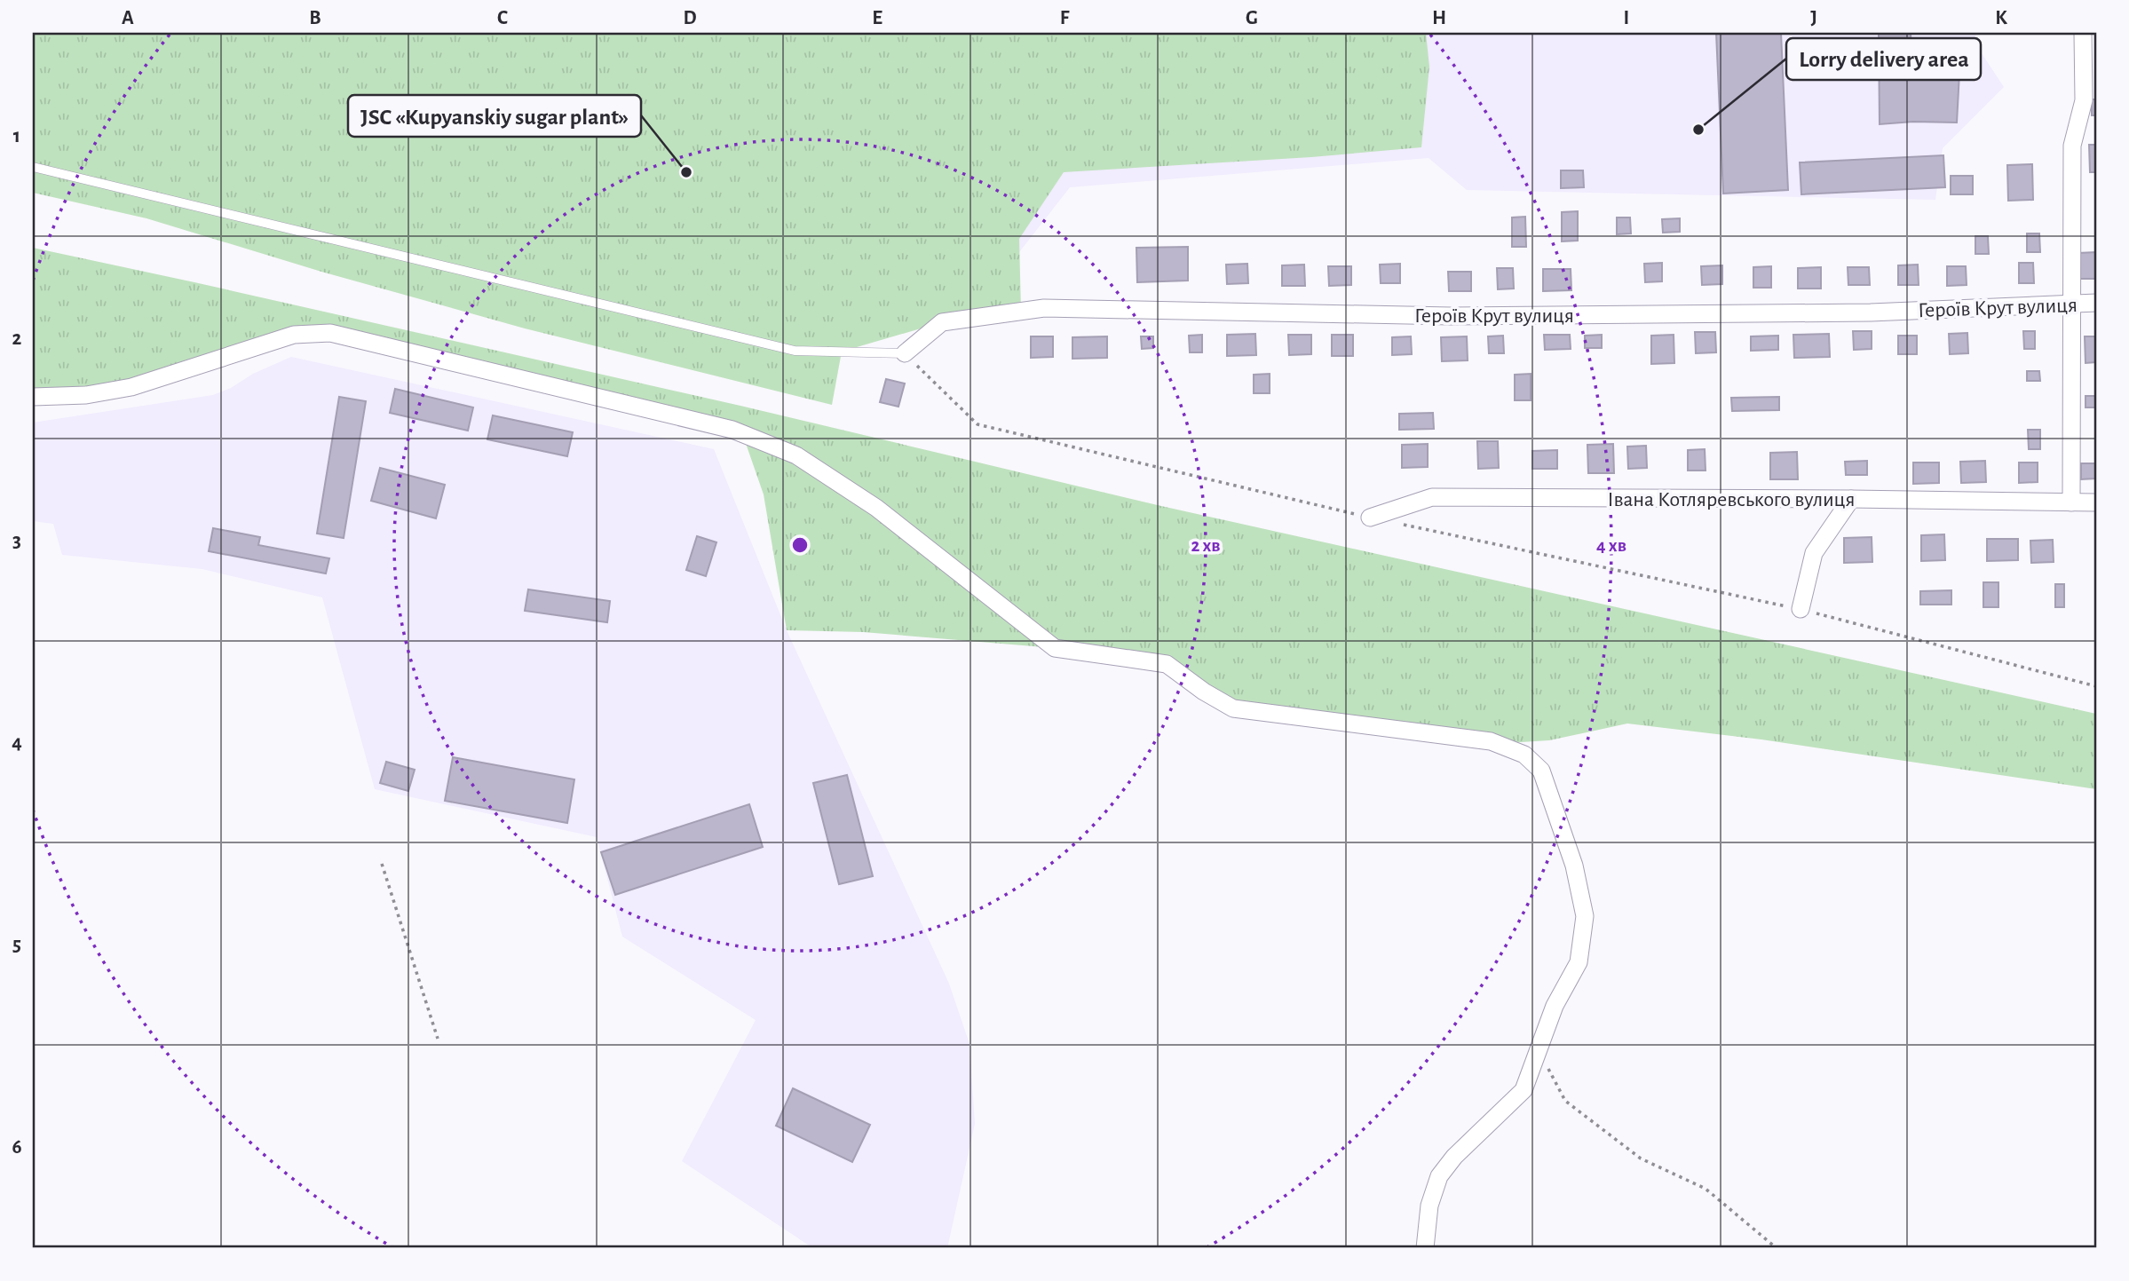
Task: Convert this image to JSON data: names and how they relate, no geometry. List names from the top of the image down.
{
  "streets": {
    "street": ["Героїв Крут вулиця", "Івана Котляревського вулиця"]
  },
  "places": ["Lorry delivery area", "JSC «Kupyanskiy sugar plant»"],
  "grid": {
    "columns": [
      "A",
      "B",
      "C",
      "D",
      "E",
      "F",
      "G",
      "H",
      "I",
      "J",
      "K"
    ],
    "rows": [
      "1",
      "2",
      "3",
      "4",
      "5",
      "6"
    ]
  },
  "rings": ["2 хв", "4 хв"]
}
